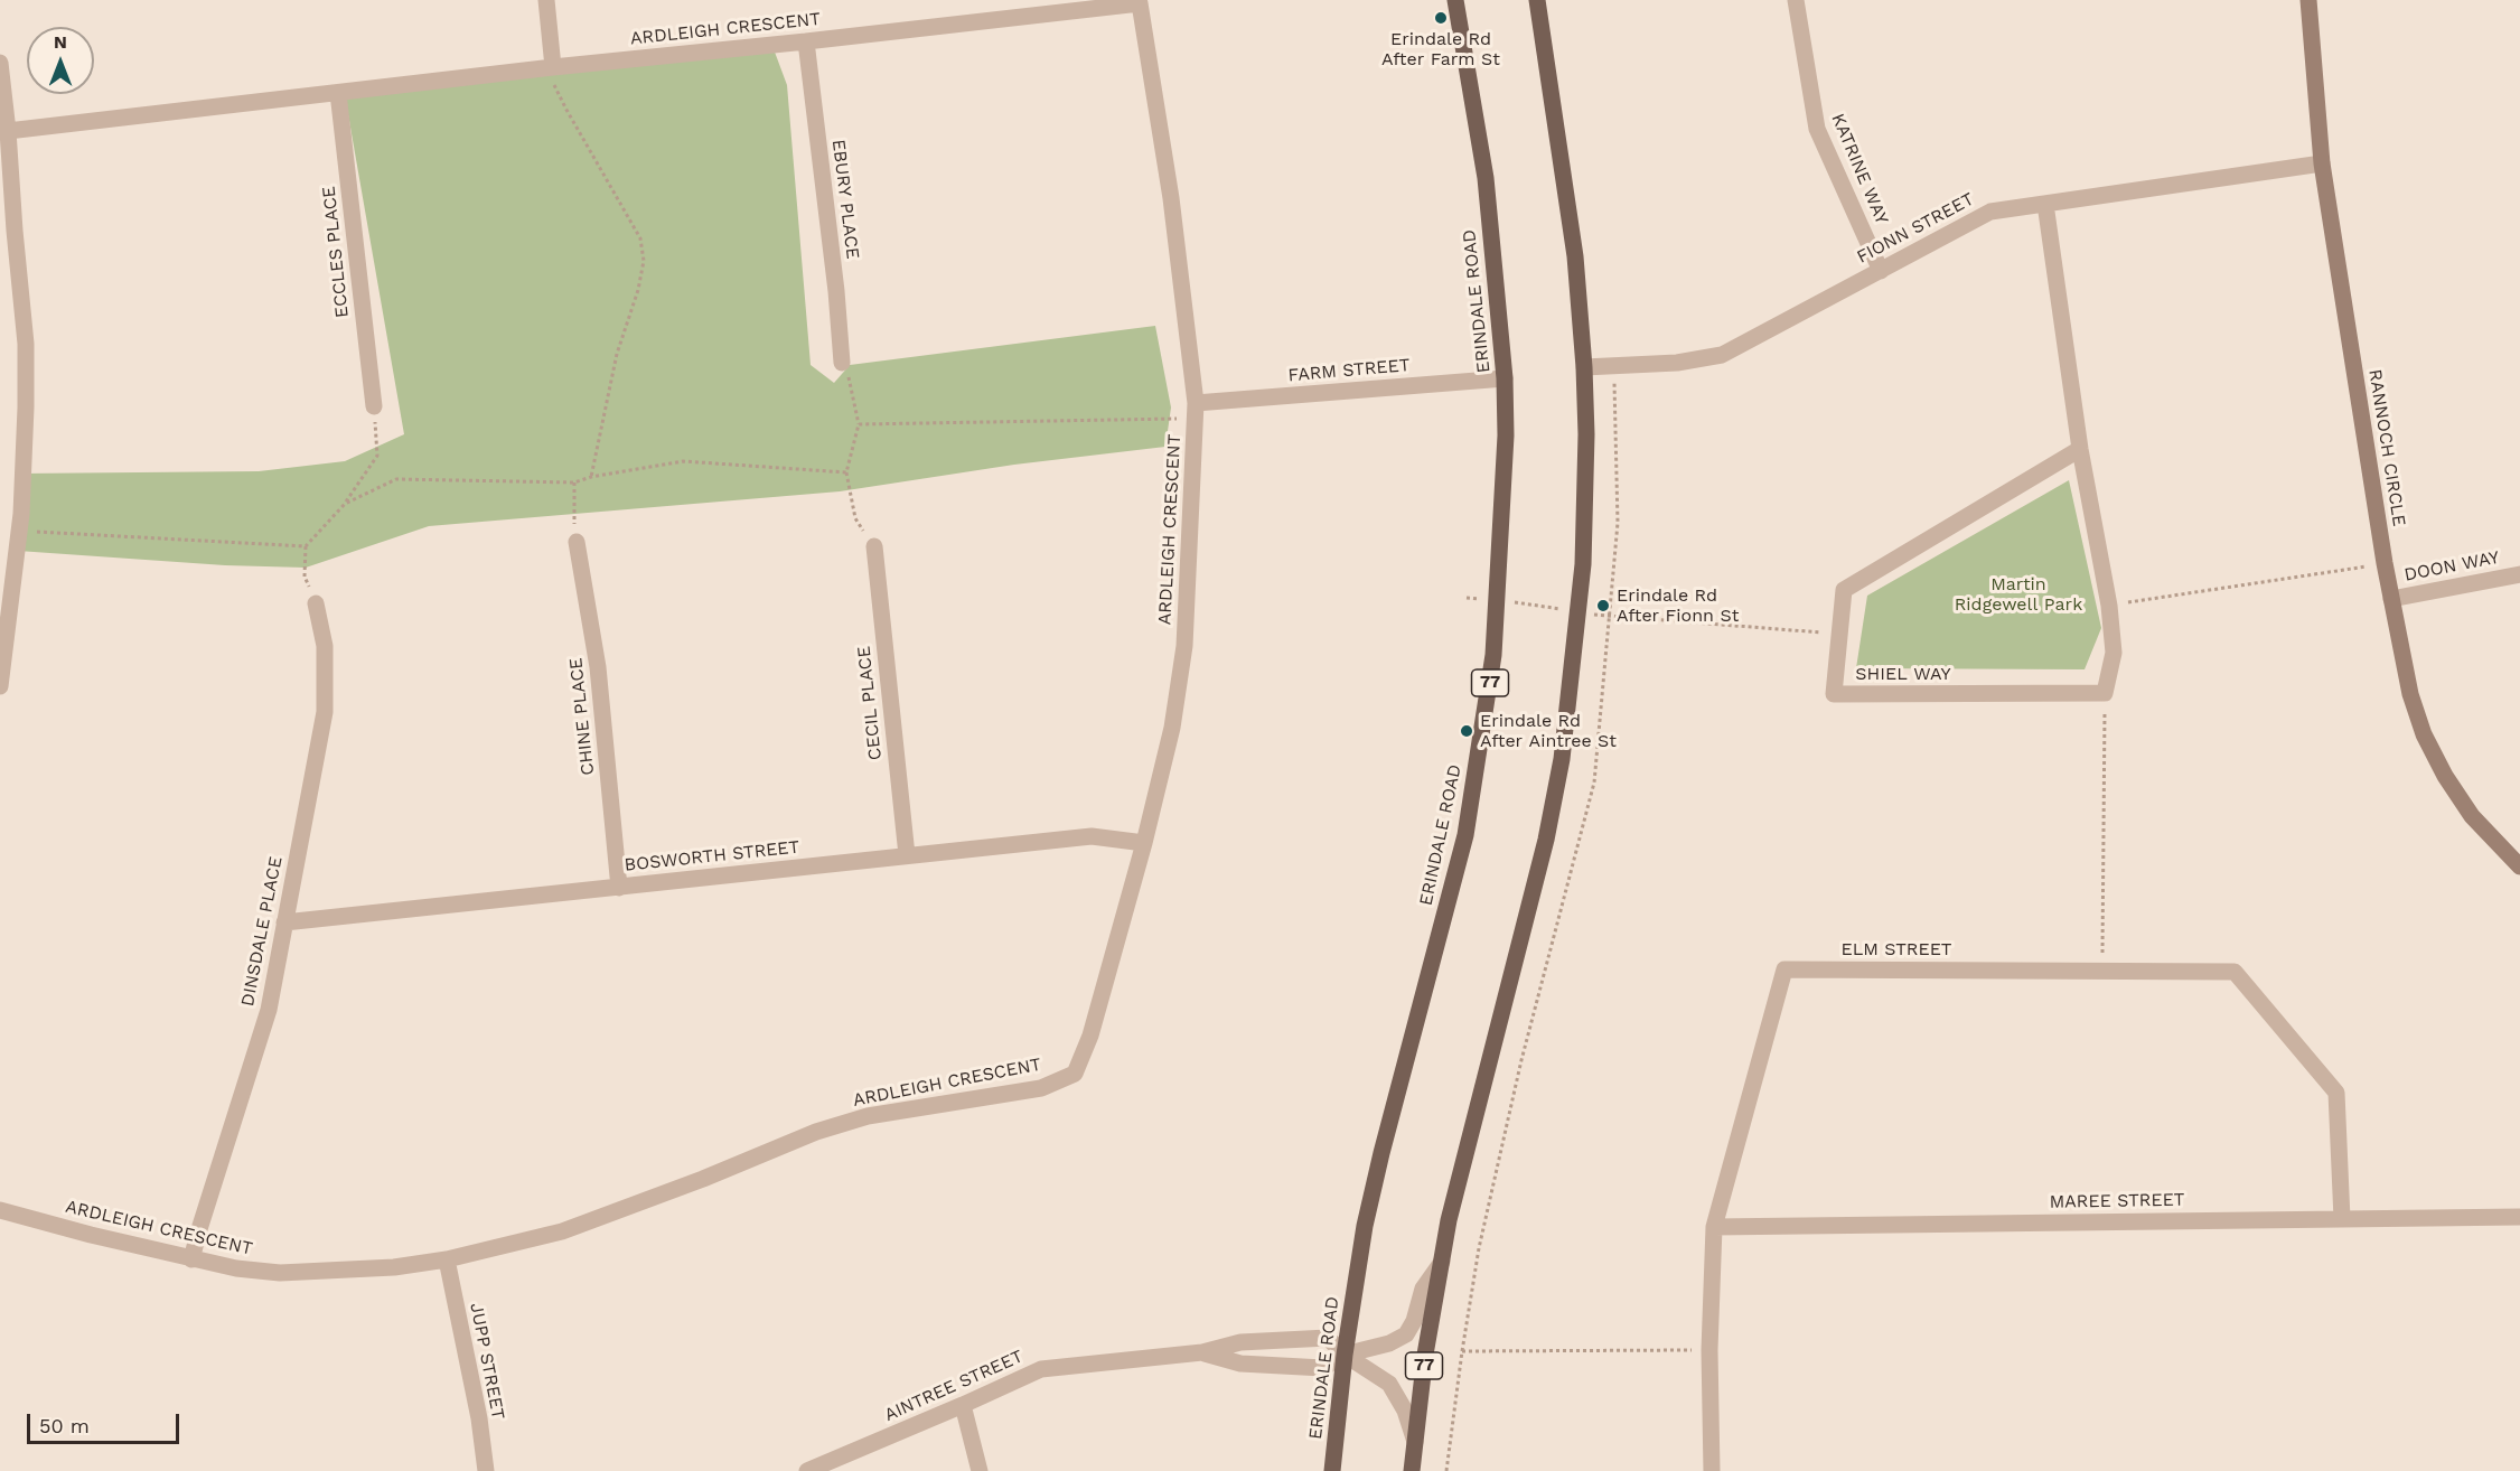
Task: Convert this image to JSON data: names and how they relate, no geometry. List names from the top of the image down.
{
  "streets": {
    "main road": ["ERINDALE ROAD", "77"],
    "street": [
      "ARDLEIGH CRESCENT",
      "KATRINE WAY",
      "EBURY PLACE",
      "FIONN STREET",
      "ECCLES PLACE",
      "FARM STREET",
      "RANNOCH CIRCLE",
      "DOON WAY",
      "SHIEL WAY",
      "CECIL PLACE",
      "CHINE PLACE",
      "BOSWORTH STREET",
      "DINSDALE PLACE",
      "ELM STREET",
      "MAREE STREET",
      "JUPP STREET",
      "AINTREE STREET"
    ]
  },
  "crossings": [
    ["ARDLEIGH CRESCENT", "EBURY PLACE"],
    ["ARDLEIGH CRESCENT", "ECCLES PLACE"],
    ["ARDLEIGH CRESCENT", "FARM STREET"],
    ["ARDLEIGH CRESCENT", "BOSWORTH STREET"],
    ["ARDLEIGH CRESCENT", "DINSDALE PLACE"],
    ["ARDLEIGH CRESCENT", "JUPP STREET"],
    ["KATRINE WAY", "FIONN STREET"],
    ["FIONN STREET", "RANNOCH CIRCLE"],
    ["FIONN STREET", "77"],
    ["ERINDALE ROAD", "FARM STREET"],
    ["ERINDALE ROAD", "AINTREE STREET"],
    ["RANNOCH CIRCLE", "DOON WAY"],
    ["77", "AINTREE STREET"],
    ["CECIL PLACE", "BOSWORTH STREET"],
    ["CHINE PLACE", "BOSWORTH STREET"],
    ["BOSWORTH STREET", "DINSDALE PLACE"],
    ["ELM STREET", "MAREE STREET"]
  ],
  "parks": ["Martin Ridgewell Park"],
  "places": ["Erindale Rd After Farm St", "Erindale Rd After Fionn St", "Erindale Rd After Aintree St"],
  "scale_bar": "50 m",
  "north": "top"
}
